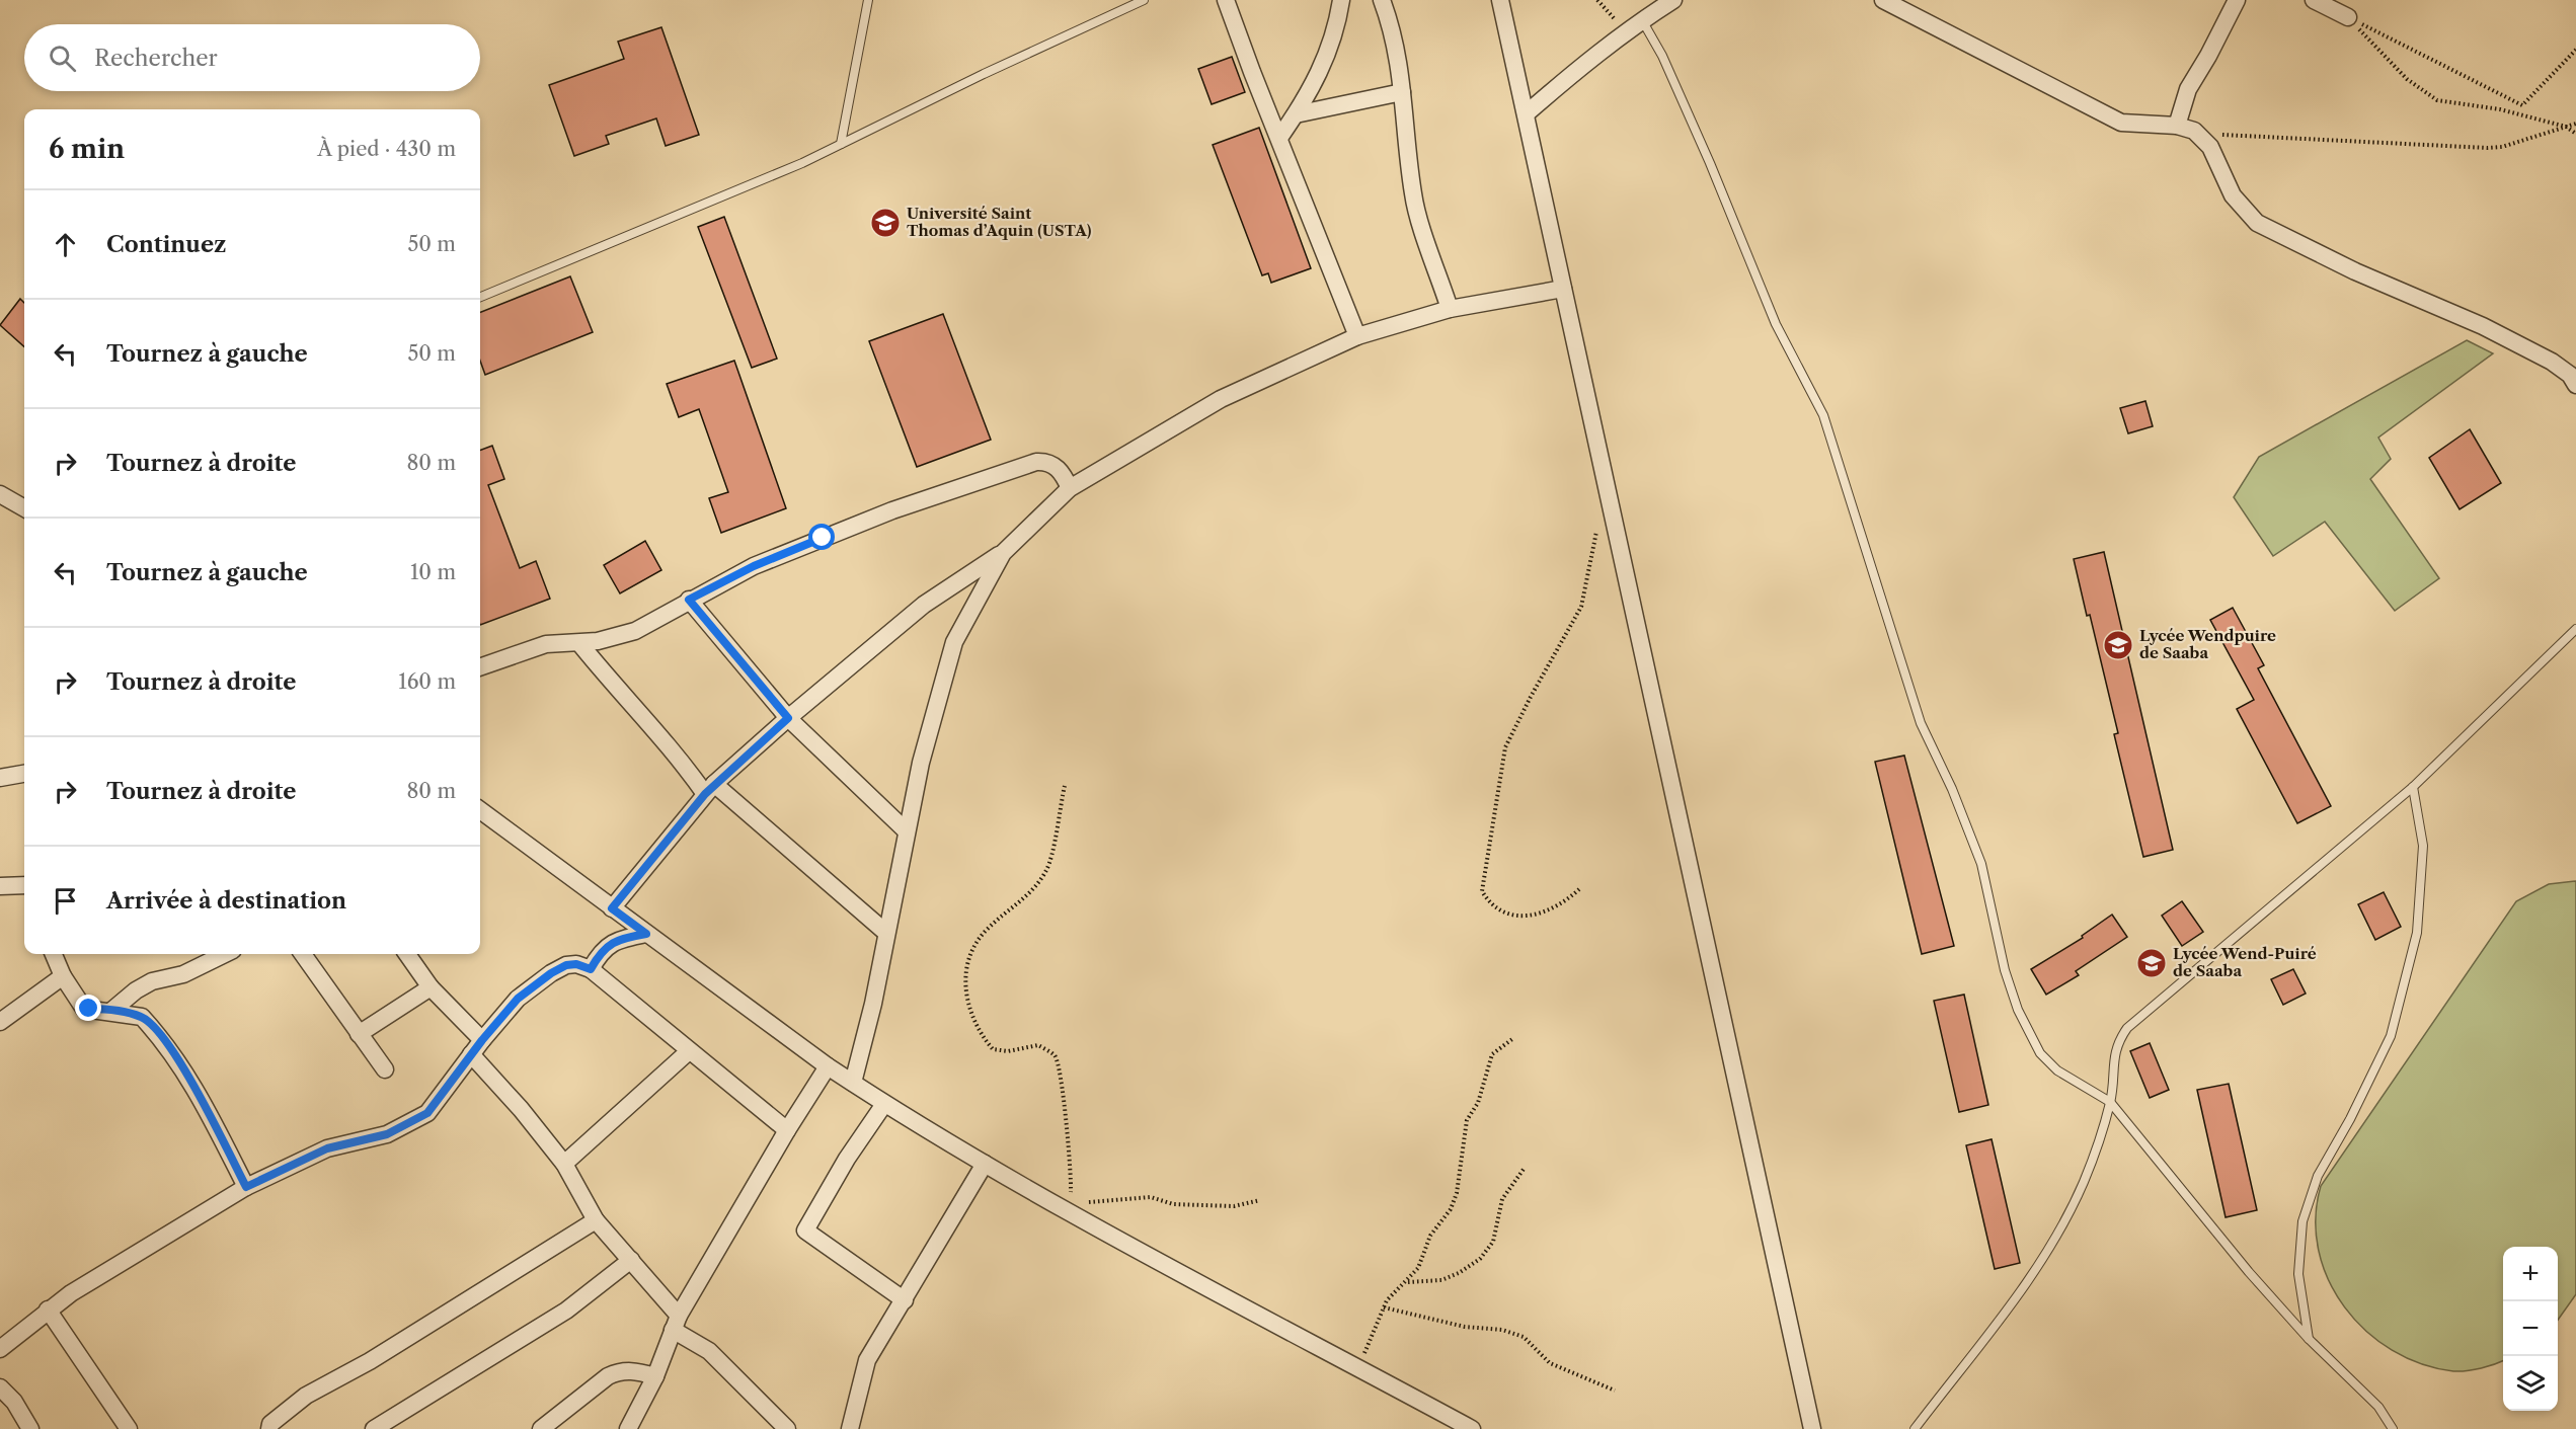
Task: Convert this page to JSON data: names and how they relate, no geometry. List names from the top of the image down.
{
  "places": {
    "school or university": ["Université Saint Thomas d’Aquin (USTA)", "Lycée Wendpuire de Saaba", "Lycée Wend-Puiré de Saaba"]
  },
  "page": {
    "search": "Rechercher",
    "heading": ["6 min", "À pied · 430 m"],
    "list": [
      ["Continuez", "50 m"],
      ["Tournez à gauche", "50 m"],
      ["Tournez à droite", "80 m"],
      ["Tournez à gauche", "10 m"],
      ["Tournez à droite", "160 m"],
      ["Tournez à droite", "80 m"],
      "Arrivée à destination"
    ],
    "map_buttons": ["+", "−"]
  }
}
